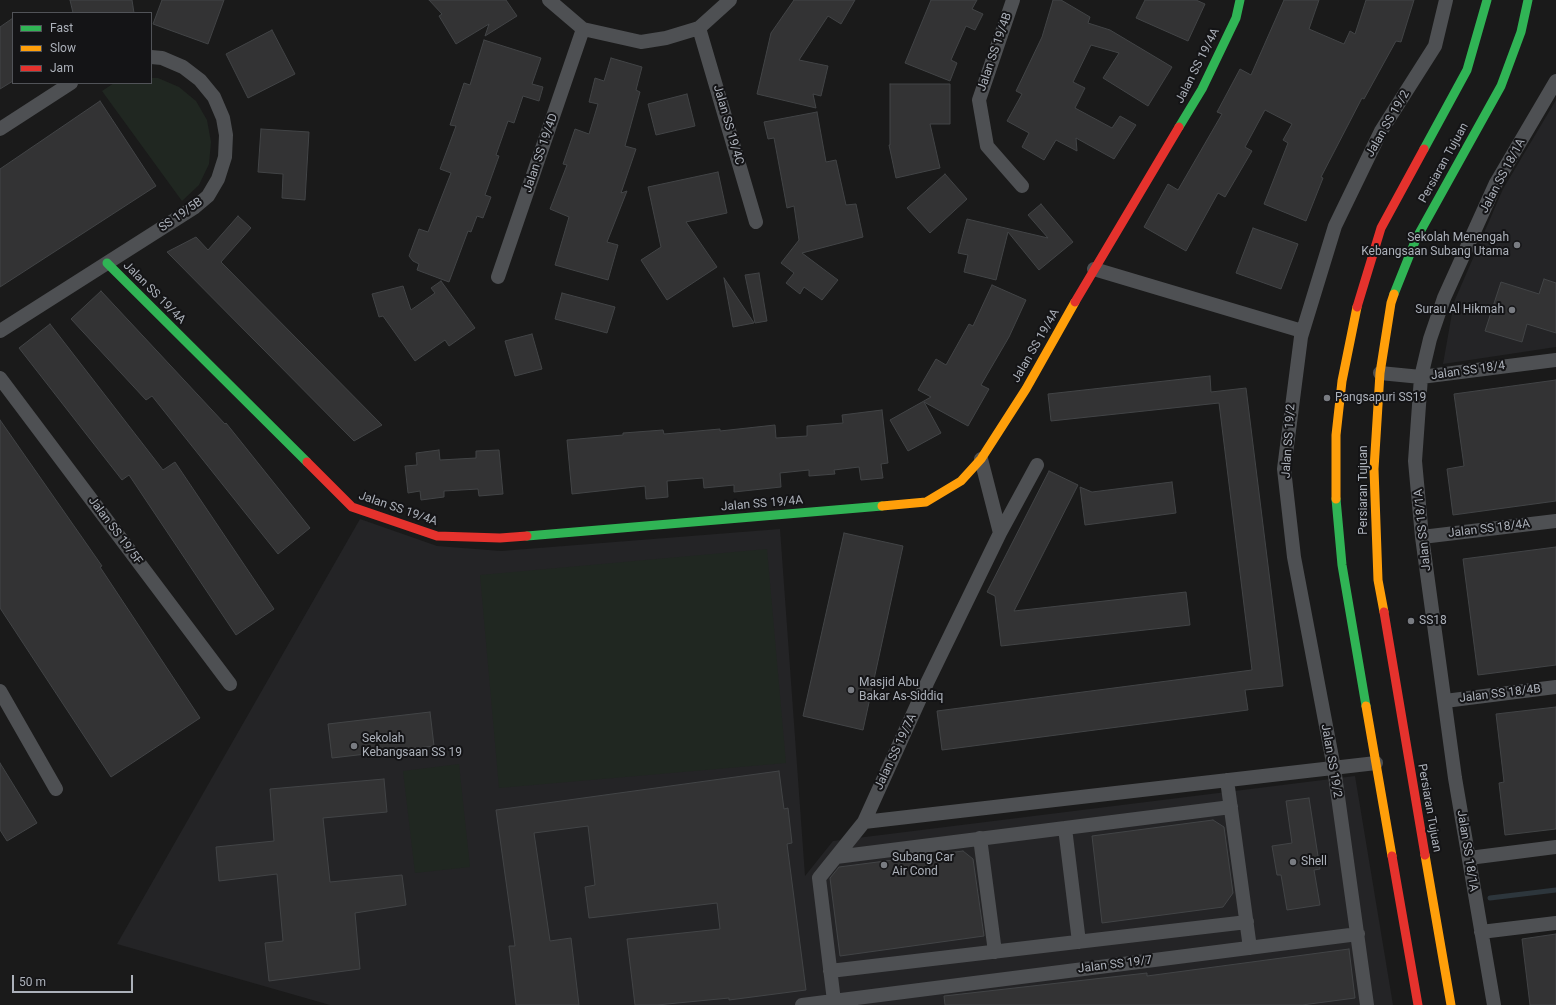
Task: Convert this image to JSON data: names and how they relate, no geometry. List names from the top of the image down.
{
  "streets": {
    "main road": ["Jalan SS 19/4A", "Persiaran Tujuan"],
    "street": [
      "Jalan SS 19/4B",
      "Jalan SS 19/2",
      "Jalan SS 19/4C",
      "Jalan SS 19/4D",
      "Jalan SS 18/1A",
      "SS 19/5B",
      "Jalan SS 18/4",
      "Jalan SS 18/4A",
      "Jalan SS 19/5F",
      "Jalan SS 18/4B",
      "Jalan SS 19/7A",
      "Jalan SS 19/7"
    ]
  },
  "crossings": [
    ["Jalan SS 19/4A", "SS 19/5B"],
    ["Jalan SS 19/2", "Jalan SS 19/7"],
    ["Persiaran Tujuan", "Jalan SS 18/4"],
    ["Jalan SS 18/1A", "Jalan SS 18/4"],
    ["Jalan SS 18/1A", "Jalan SS 18/4A"],
    ["Jalan SS 18/1A", "Jalan SS 18/4B"],
    ["Jalan SS 19/7A", "Jalan SS 19/7"]
  ],
  "places": [
    "Sekolah Menengah Kebangsaan Subang Utama",
    "Surau Al Hikmah",
    "Pangsapuri SS19",
    "SS18",
    "Masjid Abu Bakar As-Siddiq",
    "Sekolah Kebangsaan SS 19",
    "Shell",
    "Subang Car Air Cond"
  ],
  "legend": ["Fast", "Slow", "Jam"],
  "scale_bar": "50 m"
}
